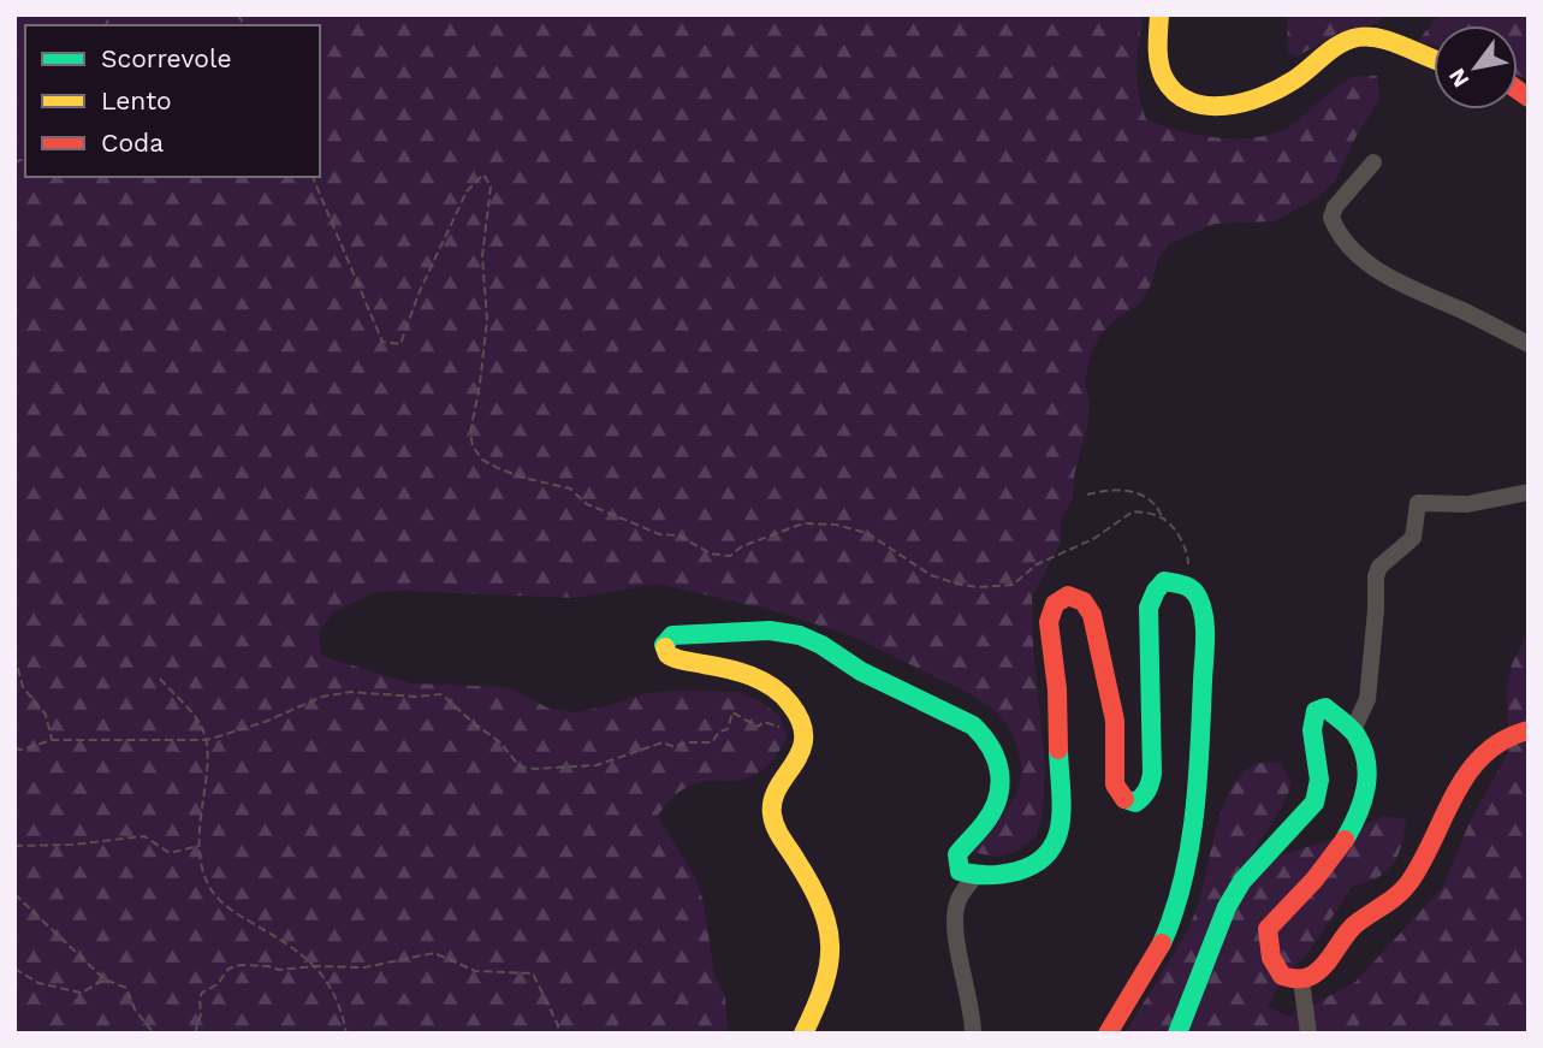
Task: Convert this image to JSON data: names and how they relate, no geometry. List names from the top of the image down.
{
  "legend": ["Scorrevole", "Lento", "Coda"],
  "north": "bottom left"
}
